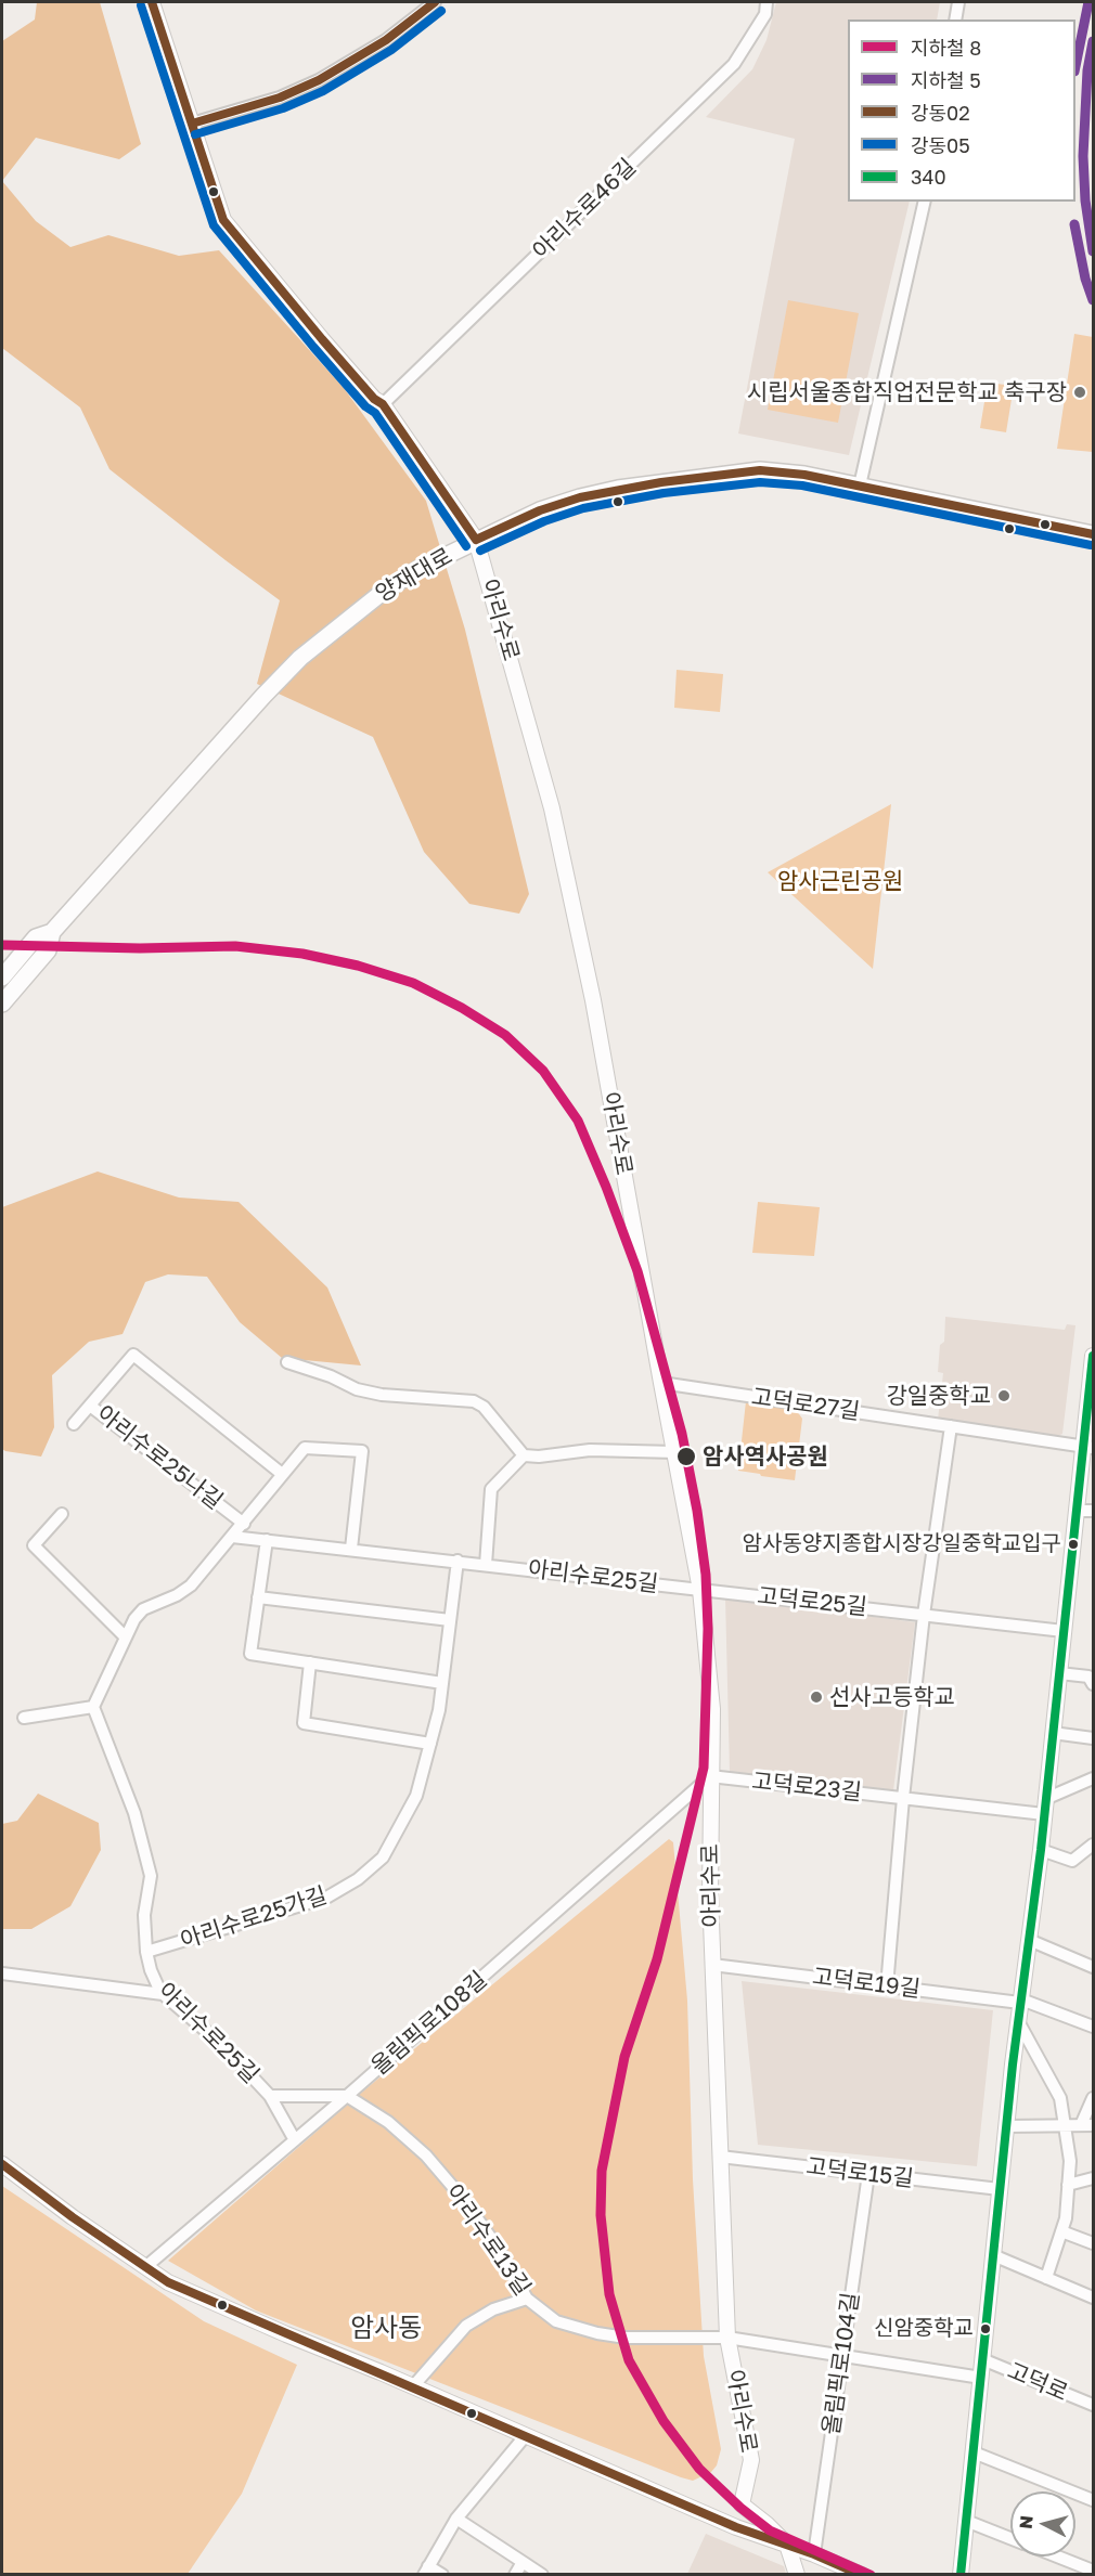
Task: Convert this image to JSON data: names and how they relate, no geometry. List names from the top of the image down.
{
  "streets": {
    "main road": ["양재대로", "아리수로", "고덕로"],
    "street": [
      "아리수로46길",
      "고덕로27길",
      "아리수로25나길",
      "아리수로25길",
      "고덕로25길",
      "고덕로23길",
      "아리수로25가길",
      "고덕로19길",
      "올림픽로108길",
      "고덕로15길",
      "아리수로13길",
      "올림픽로104길"
    ]
  },
  "crossings": [
    ["아리수로46길", "아리수로"],
    ["양재대로", "아리수로"],
    ["아리수로", "고덕로27길"],
    ["아리수로", "아리수로25길"],
    ["아리수로", "고덕로25길"],
    ["아리수로", "고덕로23길"],
    ["아리수로", "고덕로19길"],
    ["아리수로", "올림픽로108길"],
    ["아리수로", "고덕로15길"],
    ["아리수로", "아리수로13길"],
    ["고덕로27길", "고덕로"],
    ["아리수로25길", "고덕로25길"],
    ["아리수로25길", "아리수로25가길"],
    ["아리수로25길", "올림픽로108길"],
    ["아리수로25길", "아리수로13길"],
    ["고덕로25길", "고덕로"],
    ["고덕로23길", "올림픽로108길"],
    ["고덕로23길", "고덕로"],
    ["고덕로19길", "고덕로"],
    ["올림픽로108길", "아리수로13길"],
    ["고덕로15길", "올림픽로104길"],
    ["고덕로15길", "고덕로"],
    ["아리수로13길", "올림픽로104길"],
    ["아리수로13길", "고덕로"]
  ],
  "districts": ["암사동"],
  "parks": ["암사근린공원"],
  "places": [
    "시립서울종합직업전문학교 축구장",
    "강일중학교",
    "암사역사공원",
    "암사동양지종합시장강일중학교입구",
    "선사고등학교",
    "신암중학교"
  ],
  "lines": [
    "metro line 5",
    "transit line 강동02",
    "transit line 강동05",
    "metro line 8",
    "transit line 340"
  ],
  "legend": [
    "지하철 8",
    "지하철 5",
    "강동02",
    "강동05",
    "340"
  ],
  "north": "left"
}
